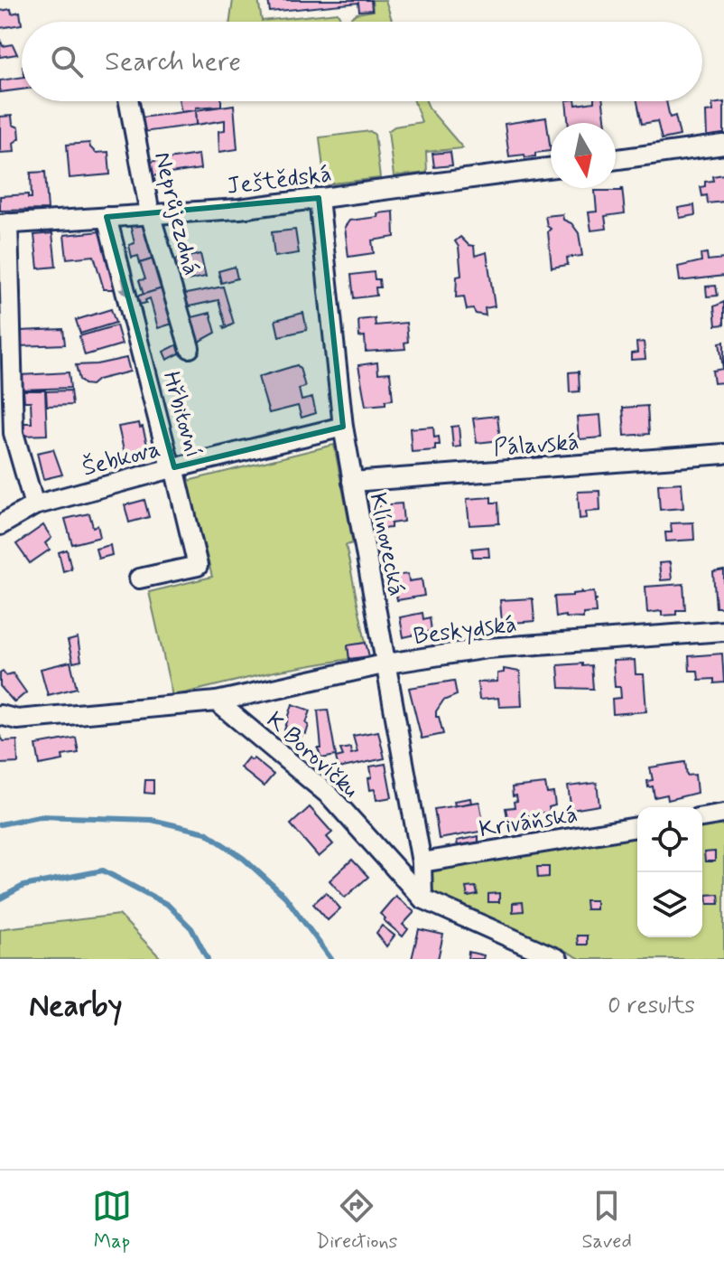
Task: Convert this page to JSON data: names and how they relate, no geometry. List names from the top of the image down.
{
  "streets": {
    "street": [
      "Ještědská",
      "Neprůjezdná",
      "Hřbitovní",
      "Pálavská",
      "Šebkova",
      "Klínovecká",
      "Beskydská",
      "K Borovíčku",
      "Kriváňská"
    ]
  },
  "crossings": [
    ["Ještědská", "Neprůjezdná"],
    ["Ještědská", "Hřbitovní"],
    ["Ještědská", "Klínovecká"],
    ["Hřbitovní", "Šebkova"],
    ["Pálavská", "Klínovecká"],
    ["Šebkova", "Klínovecká"],
    ["Klínovecká", "Beskydská"],
    ["Klínovecká", "K Borovíčku"],
    ["Klínovecká", "Kriváňská"],
    ["Beskydská", "K Borovíčku"]
  ],
  "north": "bottom",
  "page": {
    "search": "Search here",
    "heading": ["Nearby", "0 results"],
    "nav": ["Map", "Directions", "Saved"]
  }
}
